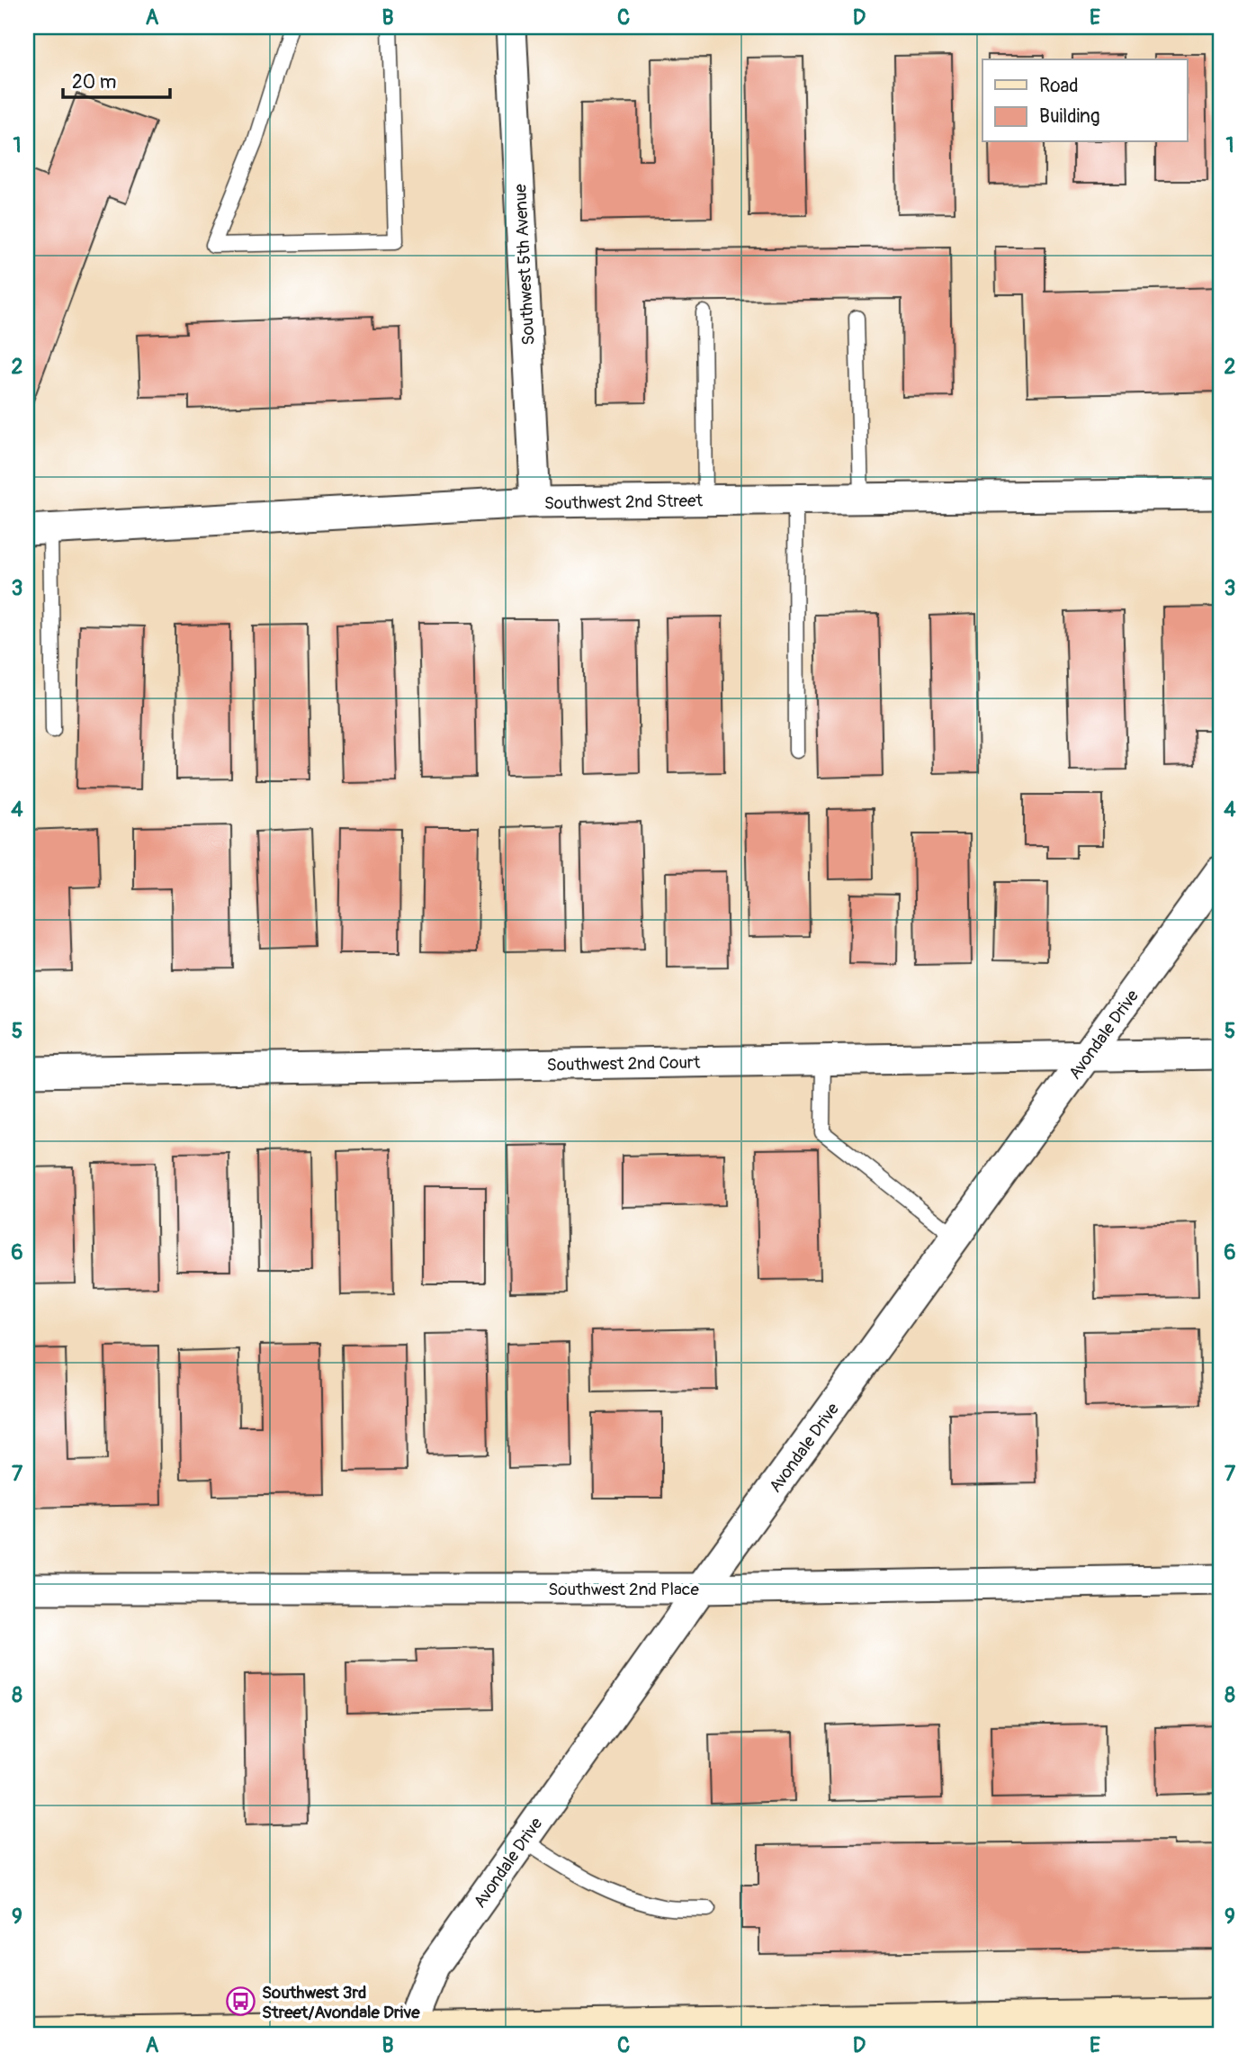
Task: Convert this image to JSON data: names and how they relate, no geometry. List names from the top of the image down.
{
  "streets": {
    "street": [
      "Southwest 5th Avenue",
      "Southwest 2nd Street",
      "Avondale Drive",
      "Southwest 2nd Court",
      "Southwest 2nd Place"
    ]
  },
  "crossings": [
    ["Southwest 5th Avenue", "Southwest 2nd Street"],
    ["Avondale Drive", "Southwest 2nd Court"],
    ["Avondale Drive", "Southwest 2nd Place"]
  ],
  "places": {
    "bus stop": ["Southwest 3rd Street/Avondale Drive"]
  },
  "legend": ["Road", "Building"],
  "scale_bar": "20 m",
  "grid": {
    "columns": [
      "A",
      "B",
      "C",
      "D",
      "E"
    ],
    "rows": [
      "1",
      "2",
      "3",
      "4",
      "5",
      "6",
      "7",
      "8",
      "9"
    ]
  }
}
